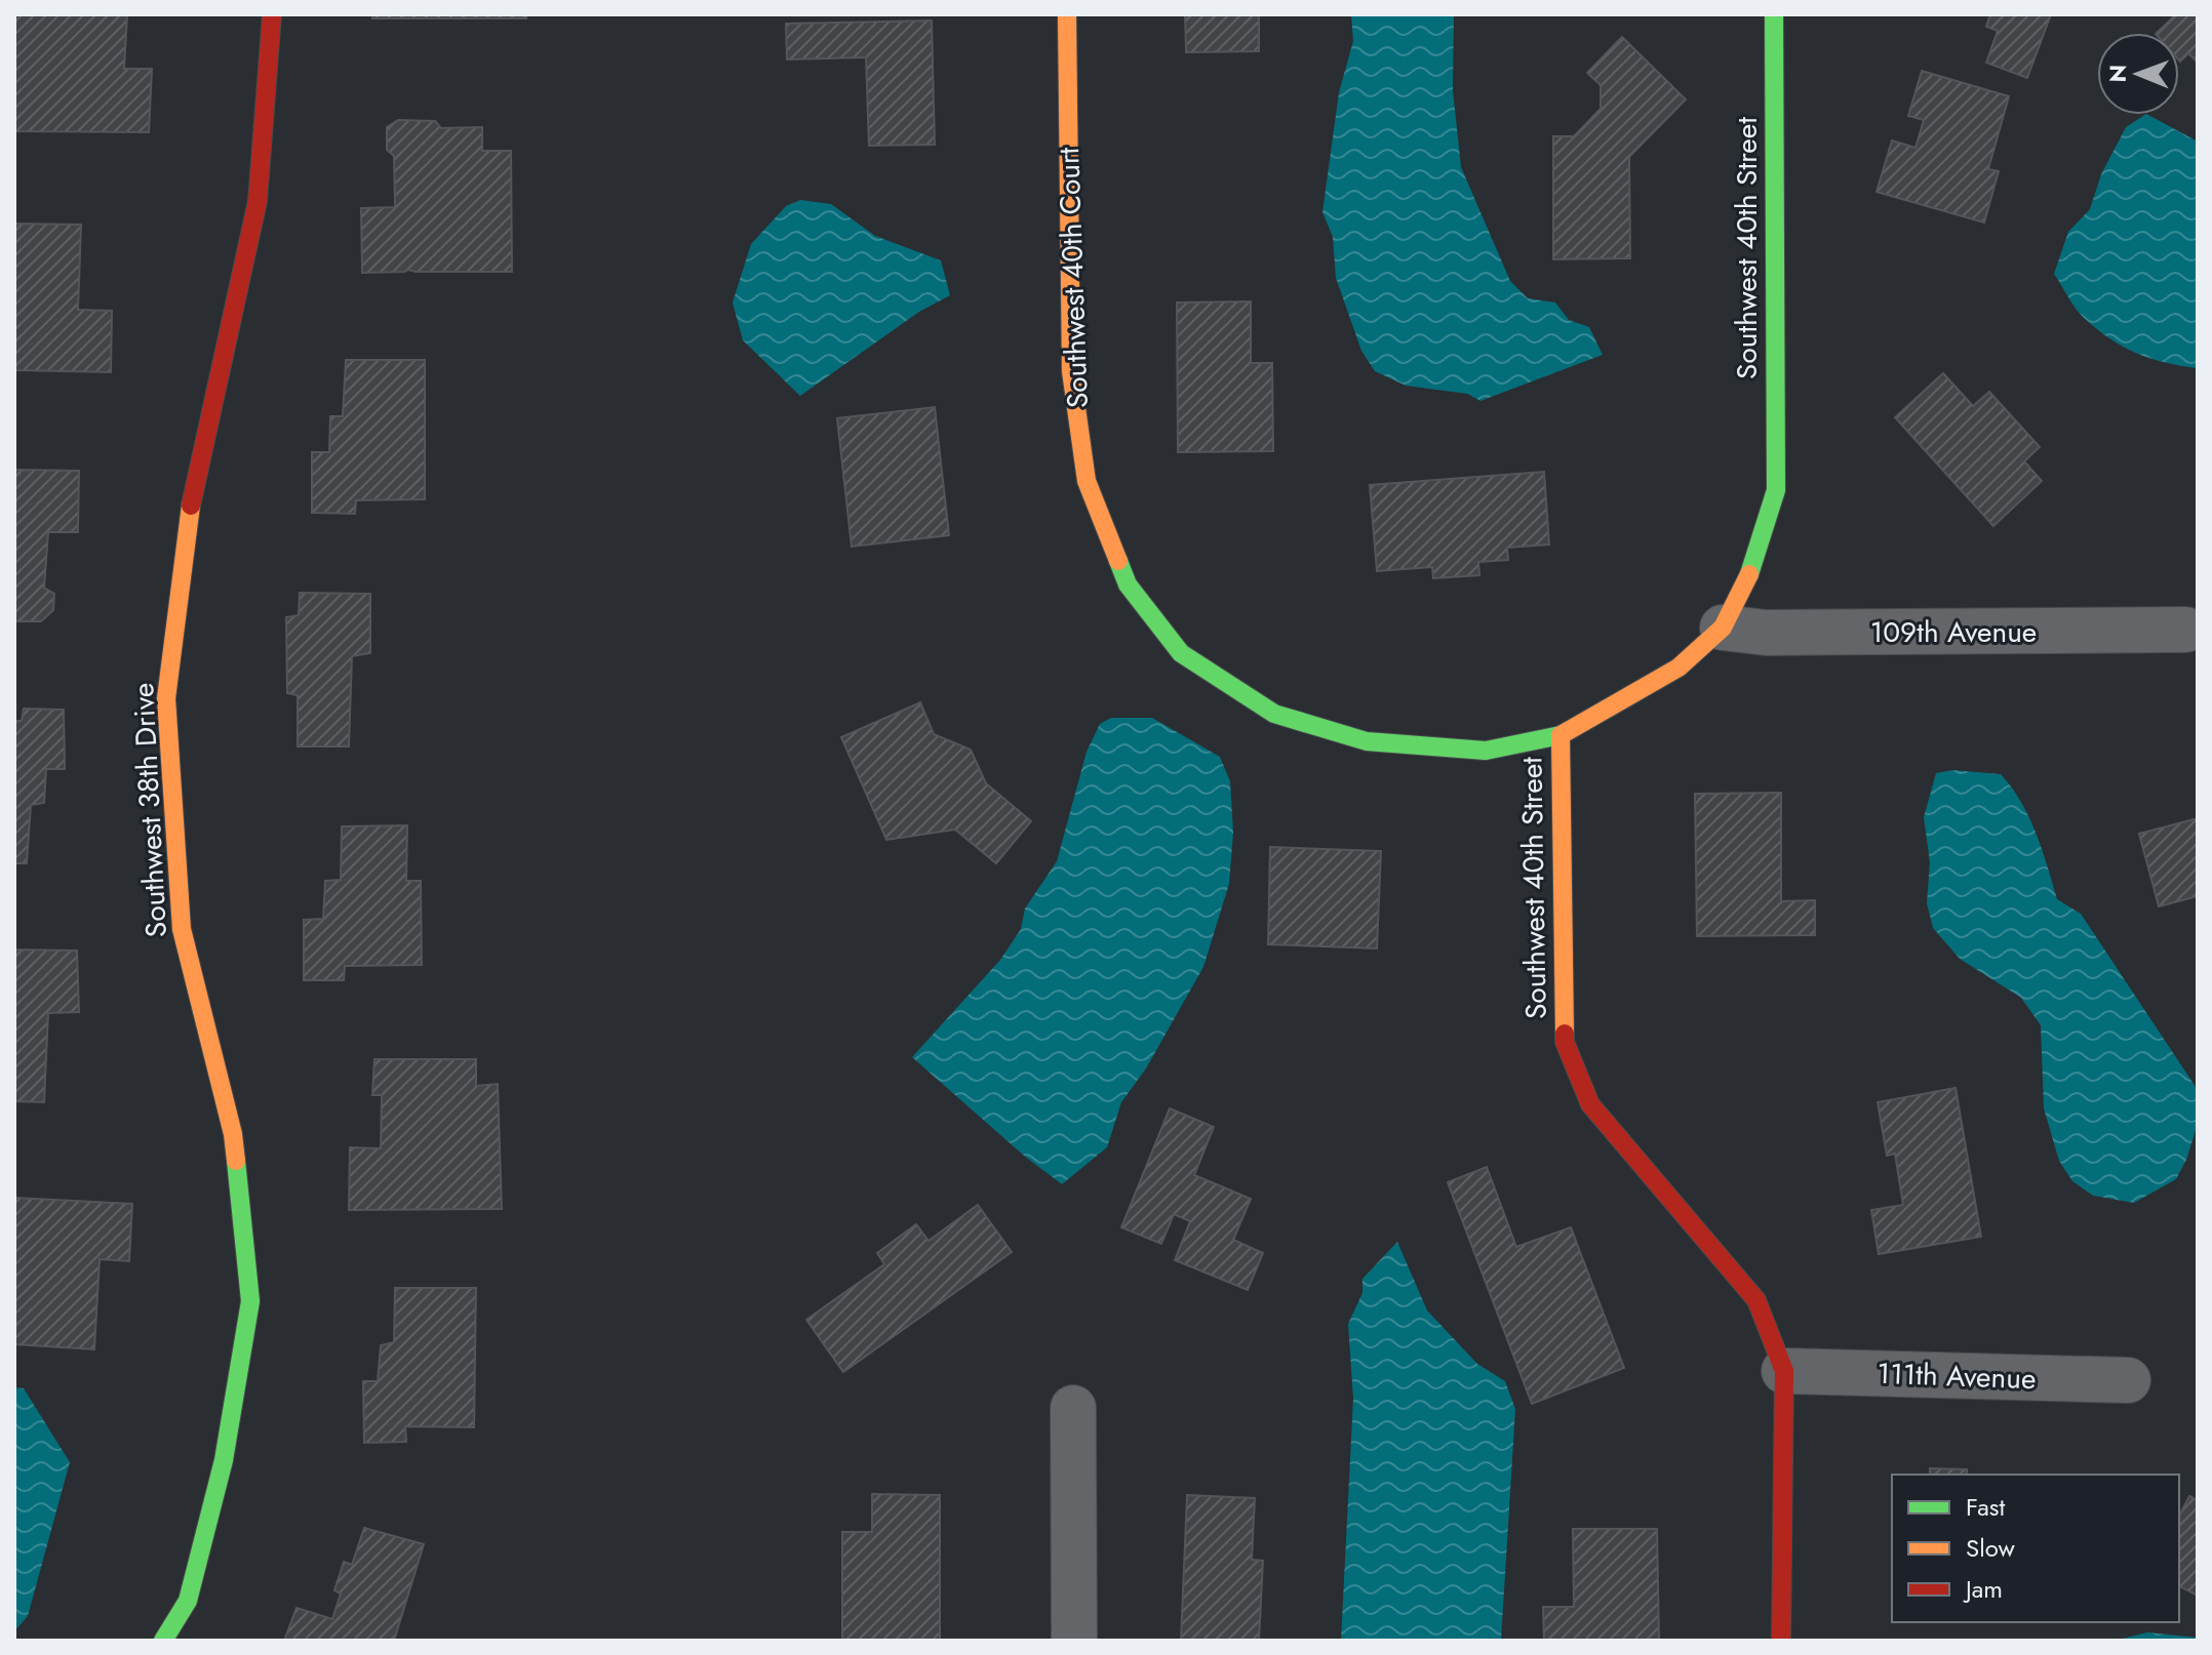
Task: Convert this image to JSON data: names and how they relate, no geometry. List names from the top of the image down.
{
  "streets": {
    "street": [
      "Southwest 40th Street",
      "Southwest 40th Court",
      "109th Avenue",
      "Southwest 38th Drive",
      "111th Avenue"
    ]
  },
  "crossings": [
    ["Southwest 40th Street", "Southwest 40th Court"],
    ["Southwest 40th Street", "109th Avenue"],
    ["Southwest 40th Street", "111th Avenue"]
  ],
  "legend": ["Fast", "Slow", "Jam"],
  "north": "left"
}
